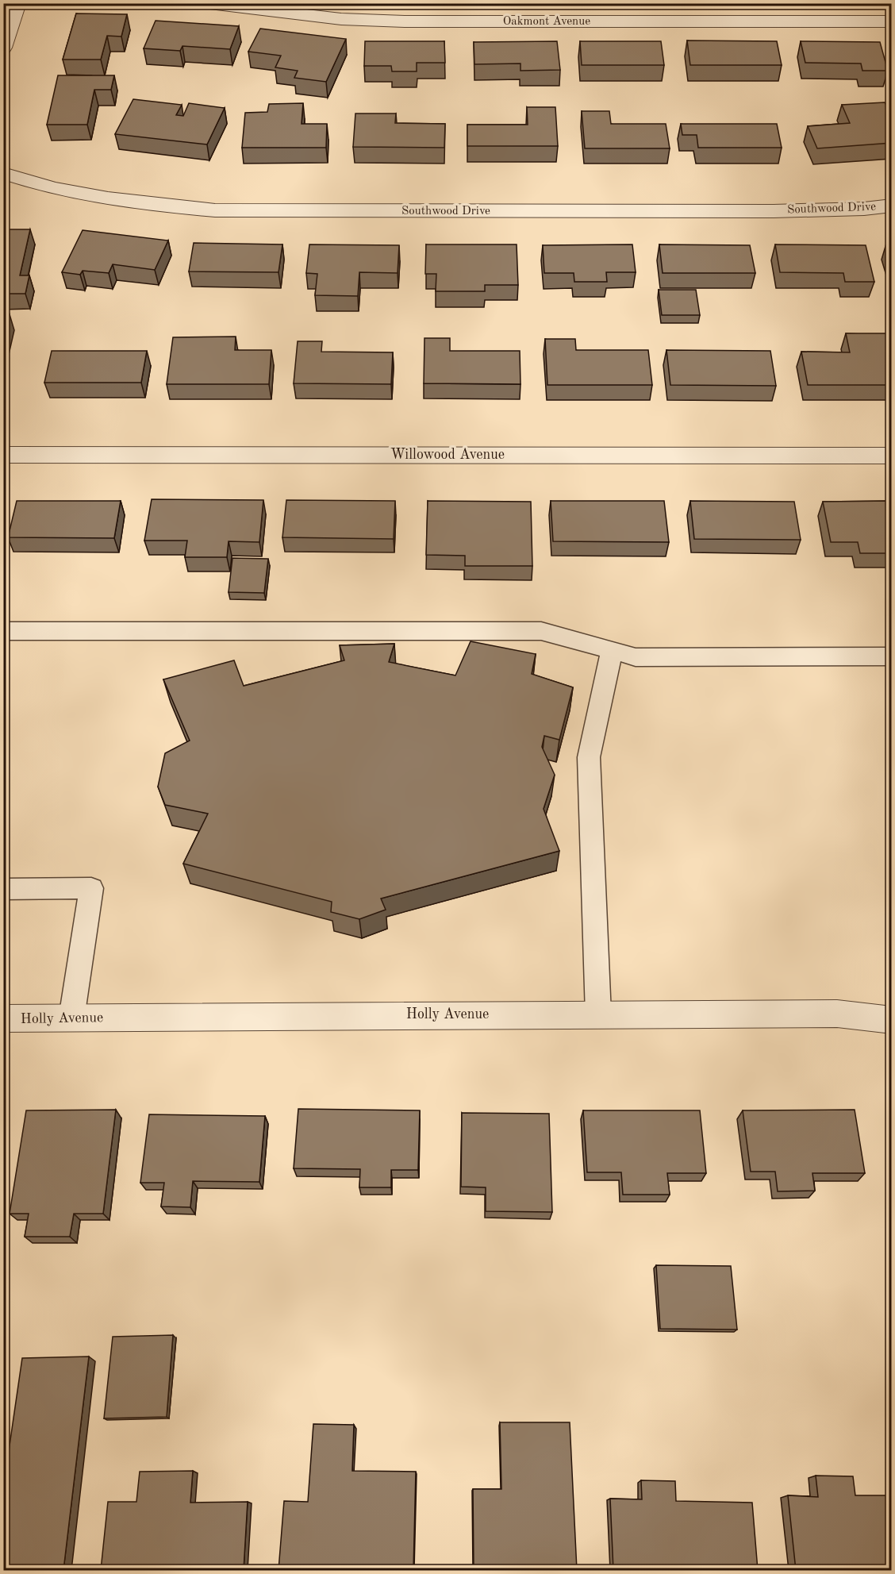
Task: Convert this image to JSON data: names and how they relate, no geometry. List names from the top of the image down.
{
  "streets": {
    "street": [
      "Oakmont Avenue",
      "Southwood Drive",
      "Willowood Avenue",
      "Holly Avenue"
    ]
  }
}
